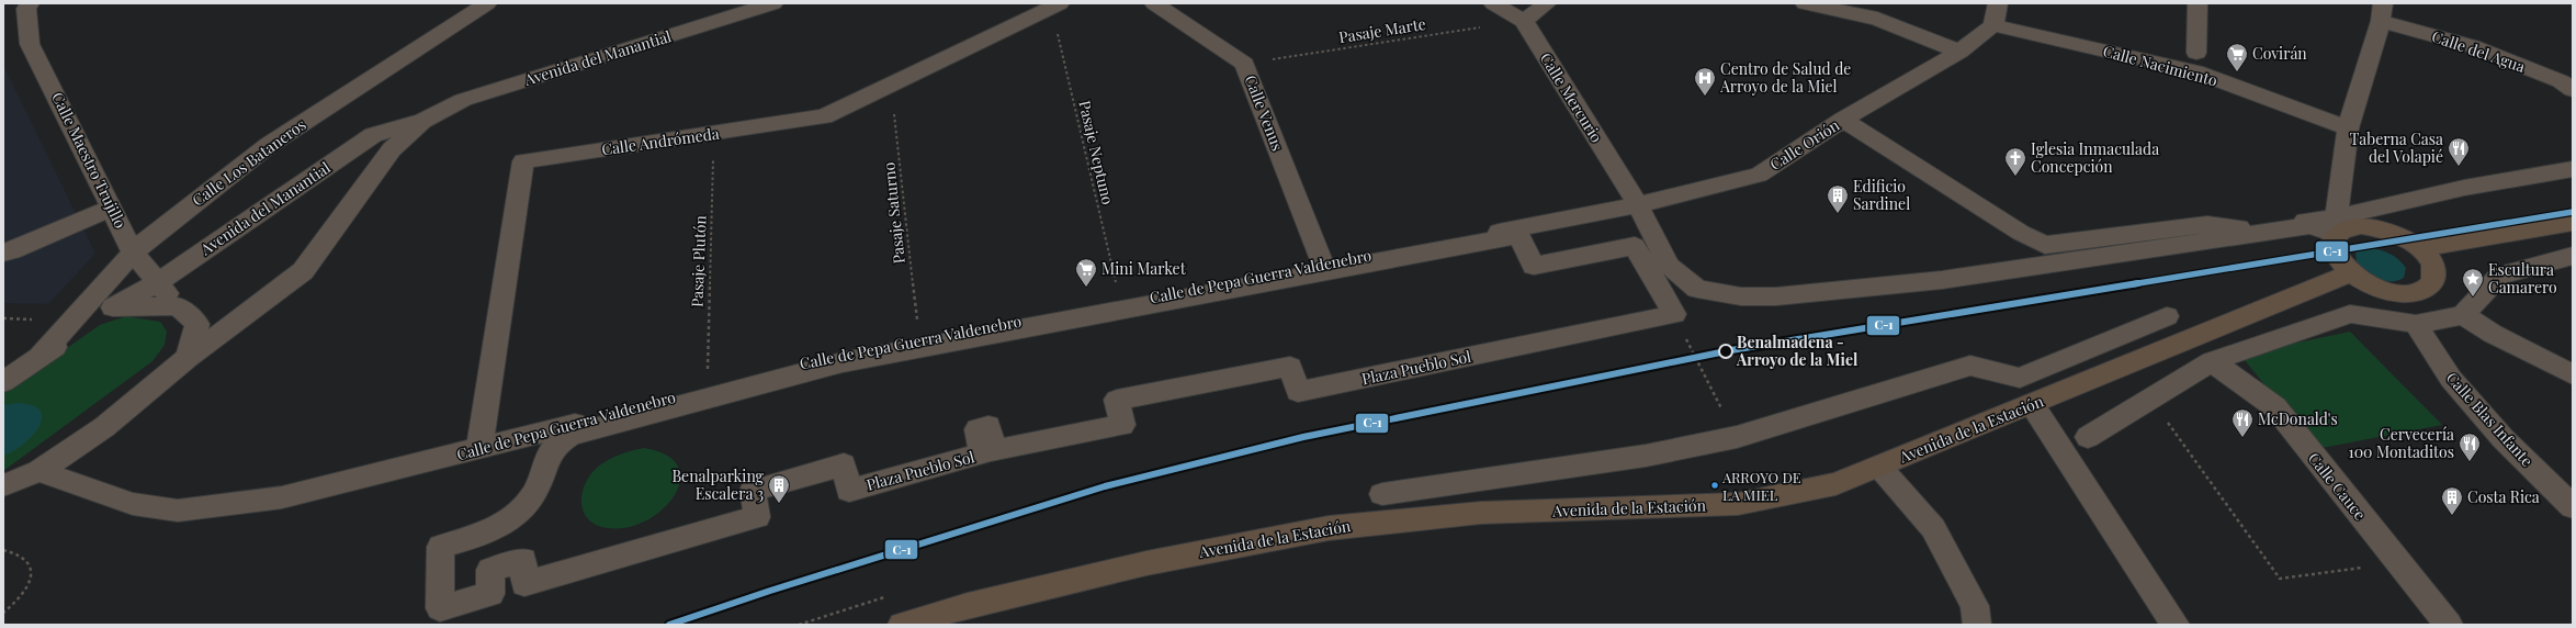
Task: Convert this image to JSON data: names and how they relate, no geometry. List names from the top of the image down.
{
  "streets": {
    "main road": ["Avenida de la Estación"],
    "street": [
      "Calle del Agua",
      "Avenida del Manantial",
      "Calle Nacimiento",
      "Calle Mercurio",
      "Calle Venus",
      "Calle Andrómeda",
      "Calle Orión",
      "Calle Maestro Trujillo",
      "Calle Los Bataneros",
      "Calle de Pepa Guerra Valdenebro",
      "Plaza Pueblo Sol",
      "Calle Blas Infante",
      "Calle Cauce"
    ],
    "path": [
      "Pasaje Marte",
      "Pasaje Neptuno",
      "Pasaje Saturno",
      "Pasaje Plutón"
    ]
  },
  "crossings": [
    ["Pasaje Marte", "Calle Mercurio"],
    ["Pasaje Marte", "Calle Venus"],
    ["Avenida del Manantial", "Calle Maestro Trujillo"],
    ["Avenida del Manantial", "Calle Los Bataneros"],
    ["Avenida del Manantial", "Calle de Pepa Guerra Valdenebro"],
    ["Calle Nacimiento", "Calle Orión"],
    ["Calle Mercurio", "Calle Orión"],
    ["Calle Mercurio", "Calle de Pepa Guerra Valdenebro"],
    ["Calle Venus", "Calle de Pepa Guerra Valdenebro"],
    ["Calle Andrómeda", "Pasaje Neptuno"],
    ["Calle Andrómeda", "Pasaje Saturno"],
    ["Calle Andrómeda", "Pasaje Plutón"],
    ["Calle Andrómeda", "Calle de Pepa Guerra Valdenebro"],
    ["Calle Orión", "Calle de Pepa Guerra Valdenebro"],
    ["Pasaje Neptuno", "Calle de Pepa Guerra Valdenebro"],
    ["Calle Maestro Trujillo", "Calle Los Bataneros"],
    ["Pasaje Saturno", "Calle de Pepa Guerra Valdenebro"],
    ["Pasaje Plutón", "Calle de Pepa Guerra Valdenebro"]
  ],
  "places": {
    "supermarket": ["Covirán", "Mini Market"],
    "hospital": ["Centro de Salud de Arroyo de la Miel"],
    "restaurant": ["Taberna Casa del Volapié", "McDonald's", "Cervecería 100 Montaditos"],
    "church": ["Iglesia Inmaculada Concepción"],
    "building": ["Edificio Sardinel", "Benalparking Escalera 3", "Costa Rica"],
    "place": ["Escultura Camarero"],
    "other": ["Benalmadena - Arroyo de la Miel", "ARROYO DE LA MIEL"]
  },
  "lines": ["transit line C-1"]
}
